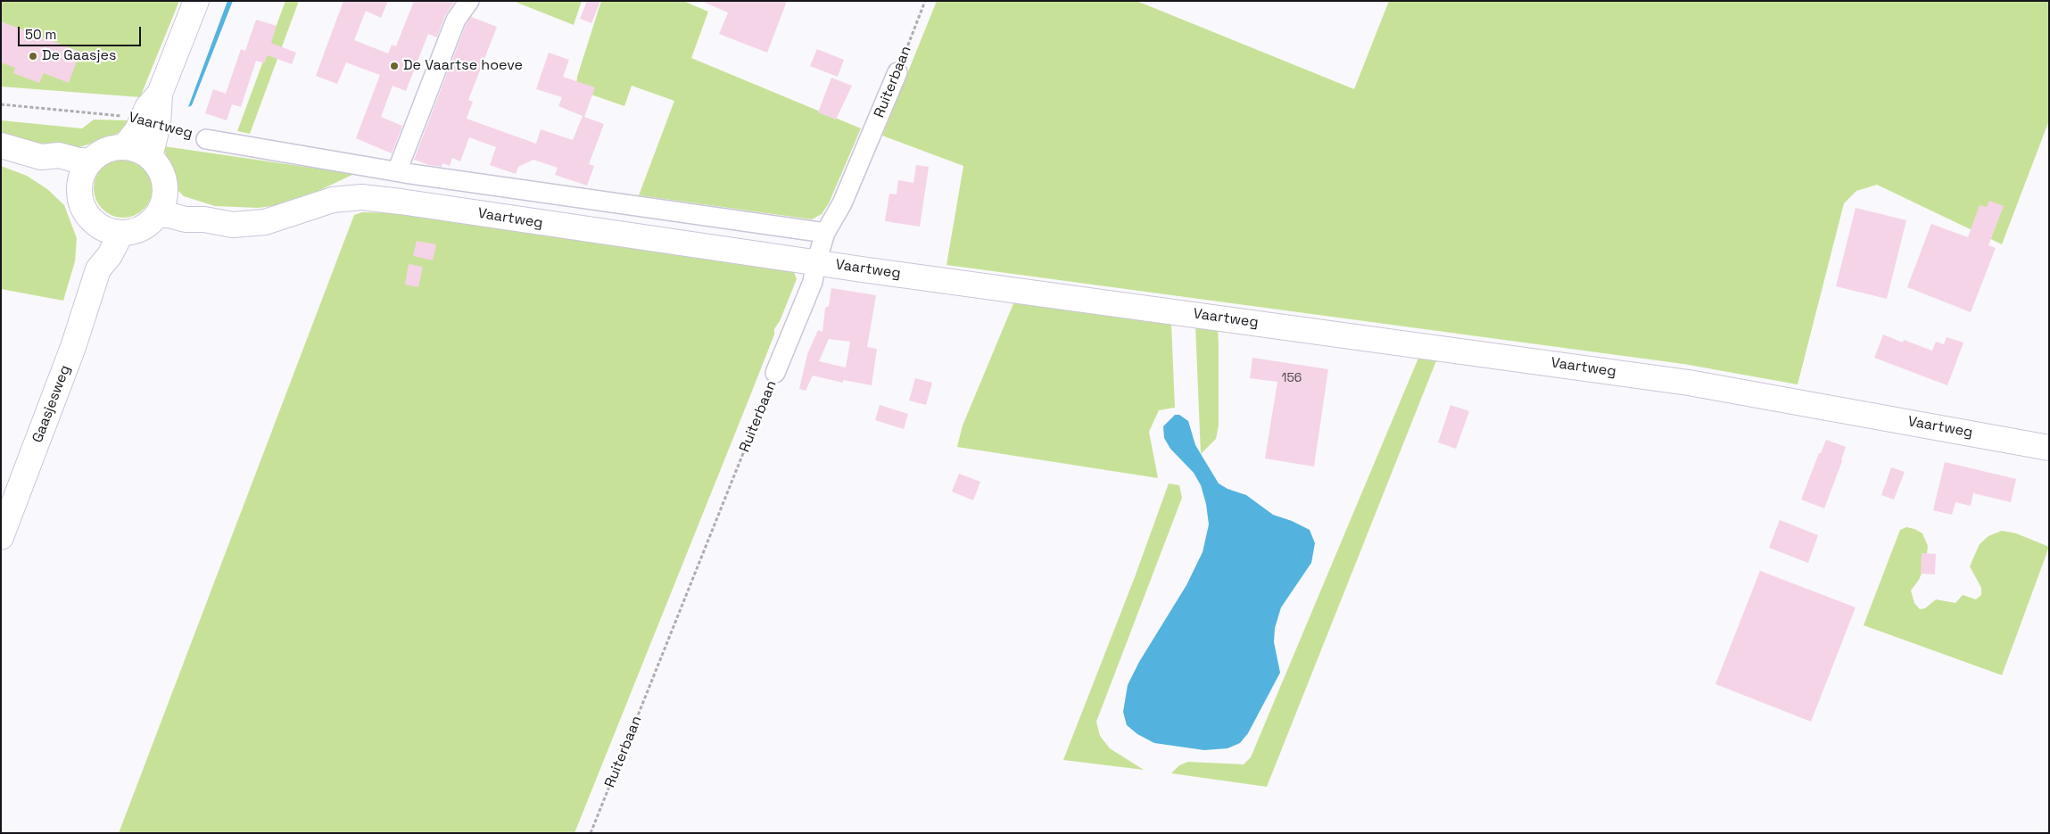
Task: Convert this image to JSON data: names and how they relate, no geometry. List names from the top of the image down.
{
  "streets": {
    "street": ["Ruiterbaan", "Vaartweg", "Gaasjesweg"]
  },
  "crossings": [
    ["Ruiterbaan", "Vaartweg"],
    ["Vaartweg", "Gaasjesweg"]
  ],
  "places": ["De Gaasjes", "De Vaartse hoeve"],
  "house_numbers": ["156"],
  "scale_bar": "50 m"
}
